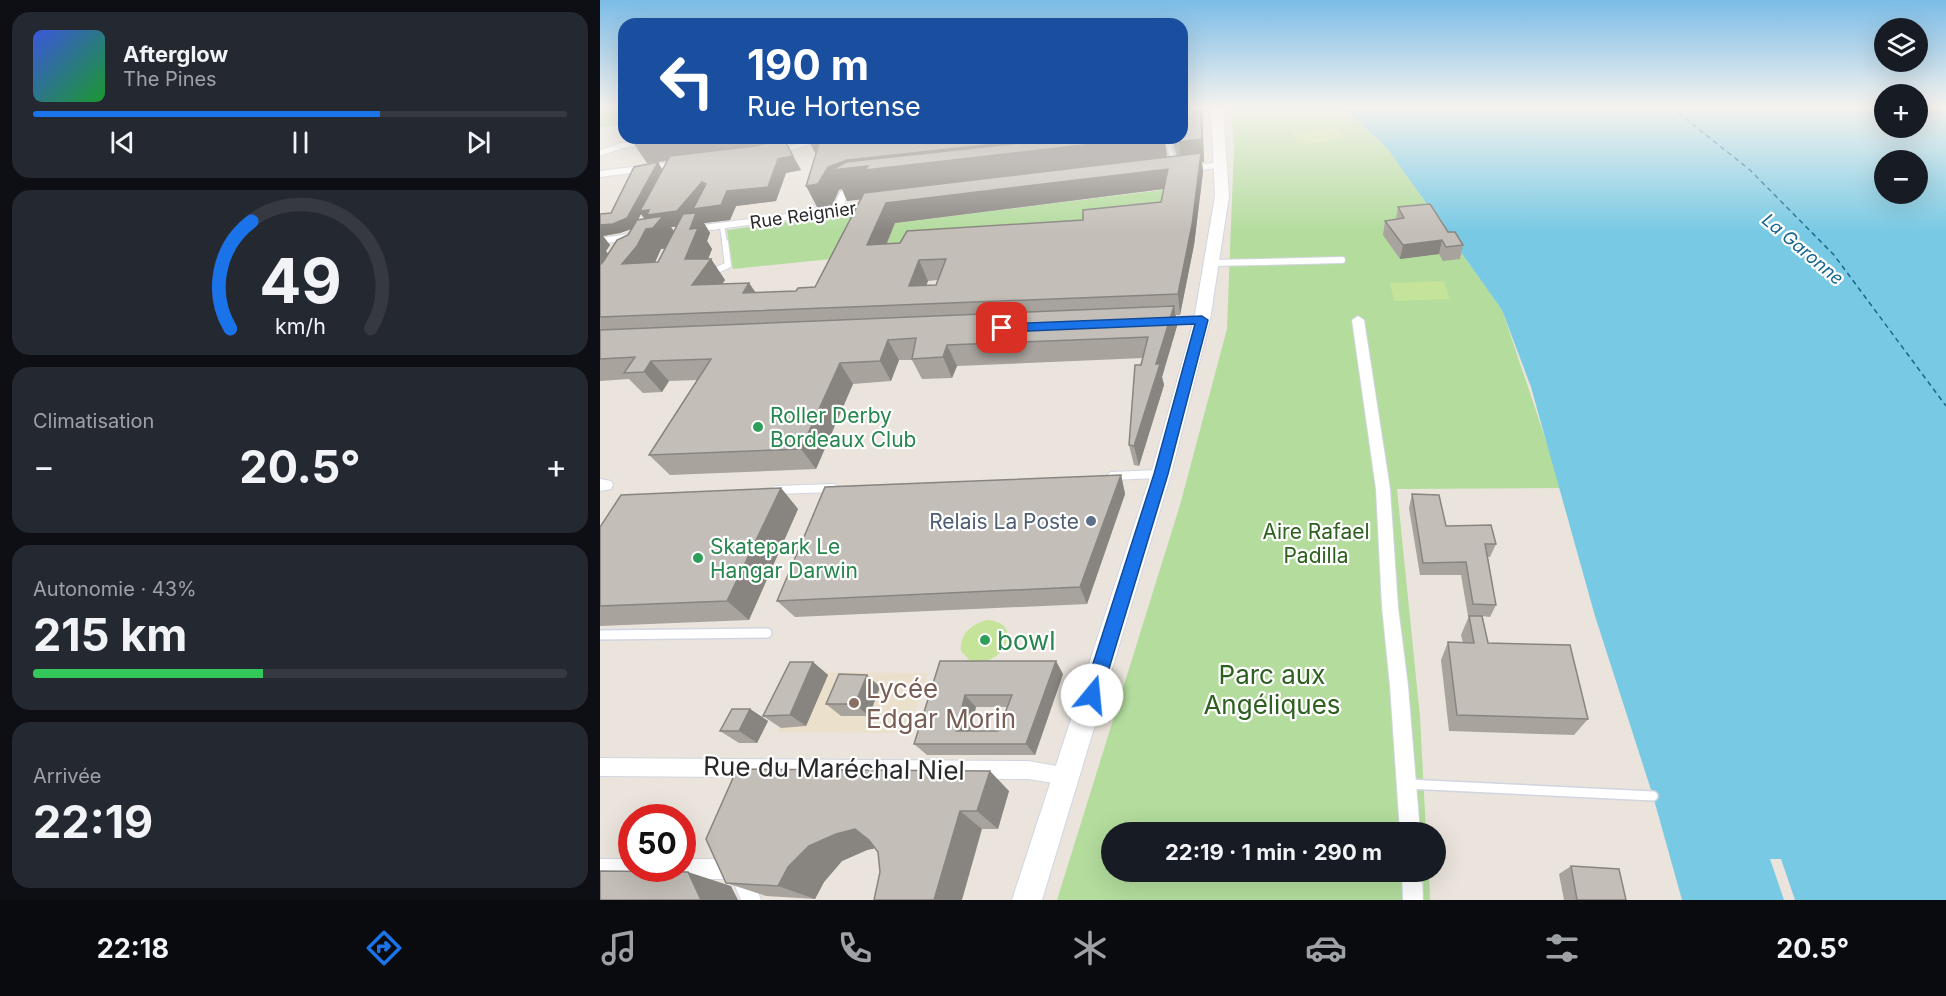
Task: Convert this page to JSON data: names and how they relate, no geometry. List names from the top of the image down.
{
  "streets": {
    "street": ["Rue Reignier", "Rue du Maréchal Niel"]
  },
  "water": ["La Garonne"],
  "parks": ["Aire Rafael Padilla", "Parc aux Angéliques"],
  "places": [
    "Roller Derby Bordeaux Club",
    "Relais La Poste",
    "Skatepark Le Hangar Darwin",
    "bowl",
    "Lycée Edgar Morin"
  ],
  "page": {
    "map_buttons": ["+", "−"],
    "turn": ["190 m", "Rue Hortense"],
    "song": ["Afterglow", "The Pines"],
    "tile": [
      "Climatisation",
      ["Autonomie · 43%", "215 km"],
      ["Arrivée", "22:19"]
    ],
    "heat": ["−", "20.5°", "+"],
    "limit": "50",
    "trip": "22:19 · 1 min · 290 m",
    "tabs": ["22:18", "20.5°"],
    "gauge": ["49", "km/h"]
  }
}
